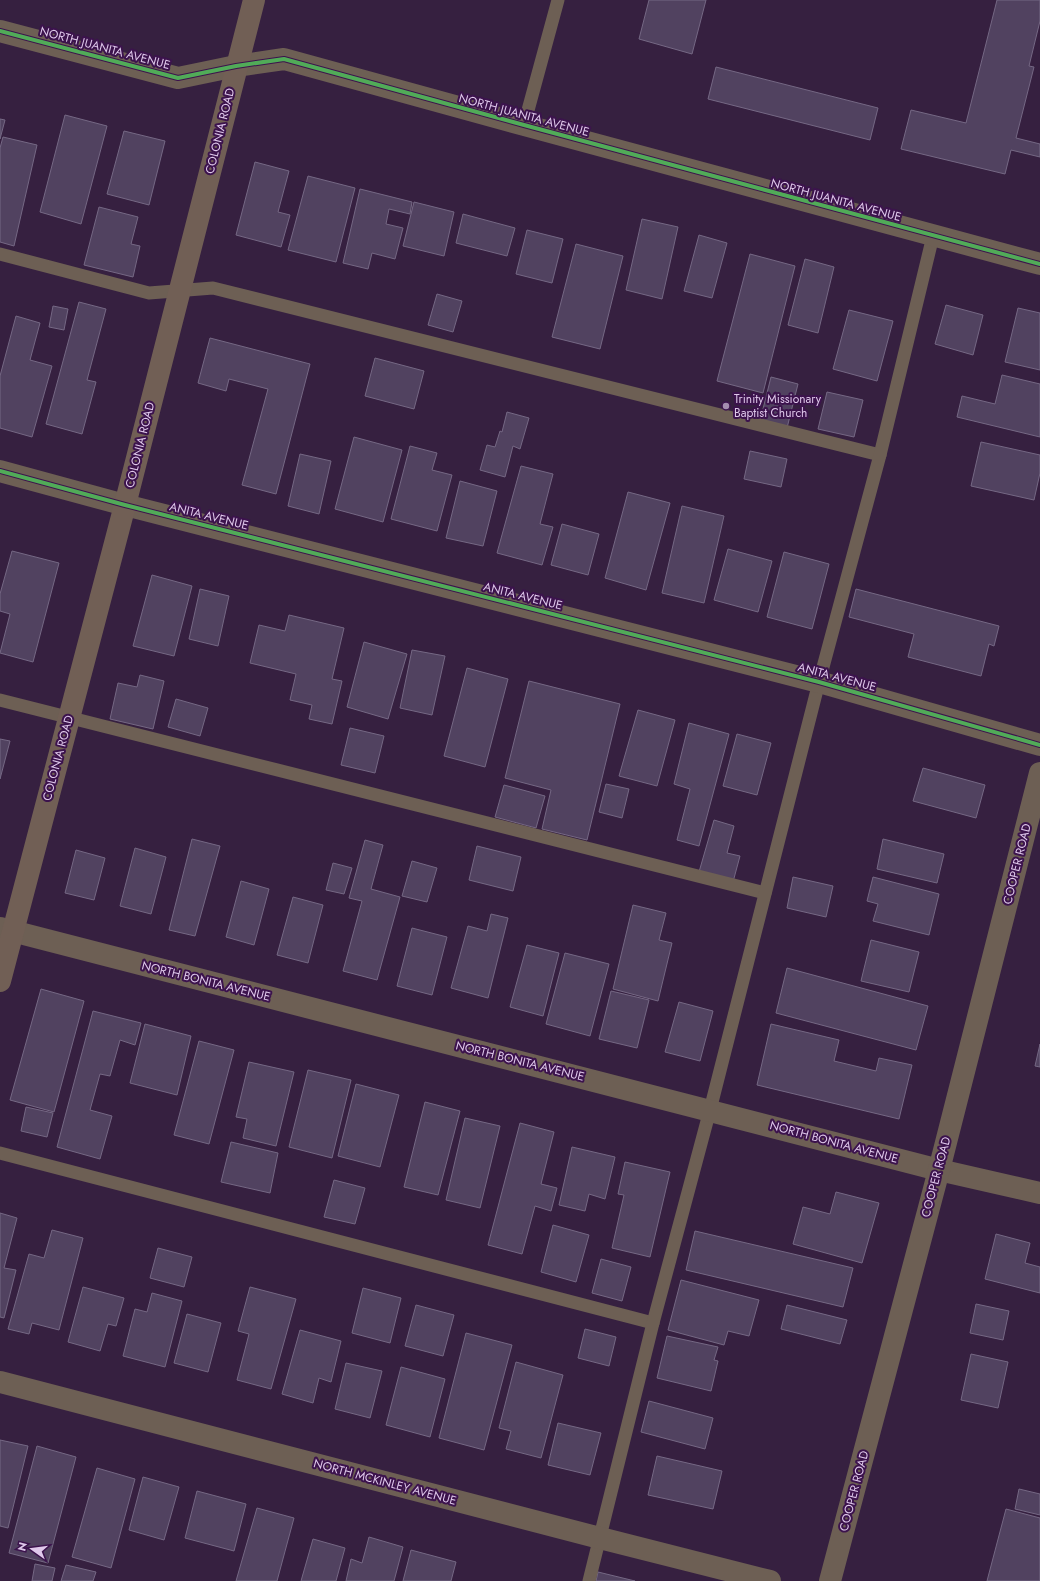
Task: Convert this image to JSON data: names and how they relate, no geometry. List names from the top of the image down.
{
  "streets": {
    "street": [
      "NORTH JUANITA AVENUE",
      "COLONIA ROAD",
      "ANITA AVENUE",
      "COOPER ROAD",
      "NORTH BONITA AVENUE",
      "NORTH MCKINLEY AVENUE"
    ]
  },
  "crossings": [
    ["NORTH JUANITA AVENUE", "COLONIA ROAD"],
    ["COLONIA ROAD", "ANITA AVENUE"],
    ["COLONIA ROAD", "NORTH BONITA AVENUE"],
    ["COOPER ROAD", "NORTH BONITA AVENUE"]
  ],
  "places": ["Trinity Missionary Baptist Church"],
  "north": "left"
}
